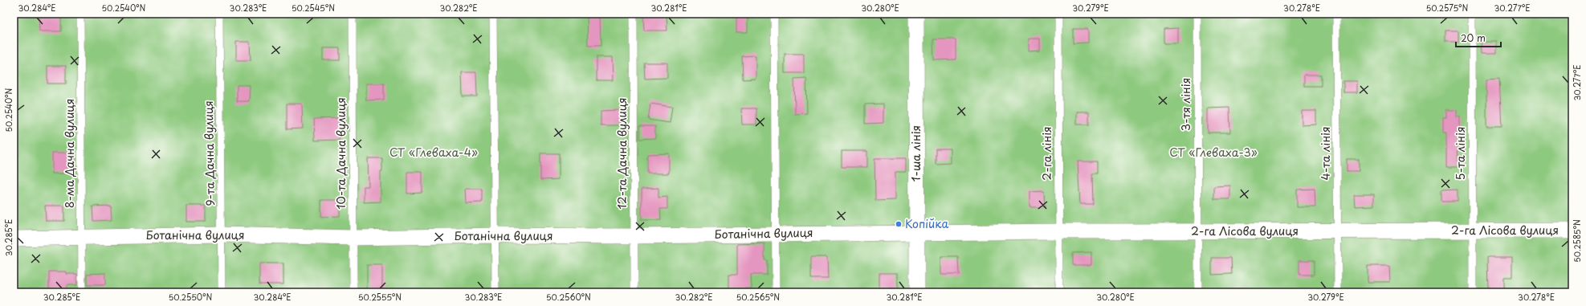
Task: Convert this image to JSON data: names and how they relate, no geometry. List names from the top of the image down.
{
  "streets": {
    "street": ["1-ша лінія", "2-га Лісова вулиця", "Ботанічна вулиця"],
    "lane": [
      "3-тя лінія",
      "8-ма Дачна вулиця",
      "9-та Дачна вулиця",
      "10-та Дачна вулиця",
      "12-та Дачна вулиця",
      "2-га лінія",
      "4-та лінія",
      "5-та лінія"
    ]
  },
  "crossings": [
    ["3-тя лінія", "2-га Лісова вулиця"],
    ["8-ма Дачна вулиця", "Ботанічна вулиця"],
    ["9-та Дачна вулиця", "Ботанічна вулиця"],
    ["10-та Дачна вулиця", "Ботанічна вулиця"],
    ["12-та Дачна вулиця", "Ботанічна вулиця"],
    ["1-ша лінія", "2-га Лісова вулиця"],
    ["1-ша лінія", "Ботанічна вулиця"],
    ["2-га лінія", "2-га Лісова вулиця"],
    ["4-та лінія", "2-га Лісова вулиця"],
    ["5-та лінія", "2-га Лісова вулиця"],
    ["2-га Лісова вулиця", "Ботанічна вулиця"]
  ],
  "parks": ["СТ «Глеваха-4»", "СТ «Глеваха-3»"],
  "places": ["Копійка"],
  "scale_bar": "20 m",
  "coordinates": [
    "30.284°E",
    "50.2540°N",
    "30.283°E",
    "50.2545°N",
    "30.282°E",
    "30.281°E",
    "30.280°E",
    "30.279°E",
    "30.278°E",
    "50.2575°N",
    "30.277°E",
    "30.285°E",
    "50.2585°N",
    "50.2550°N",
    "50.2555°N",
    "50.2560°N",
    "50.2565°N"
  ]
}
